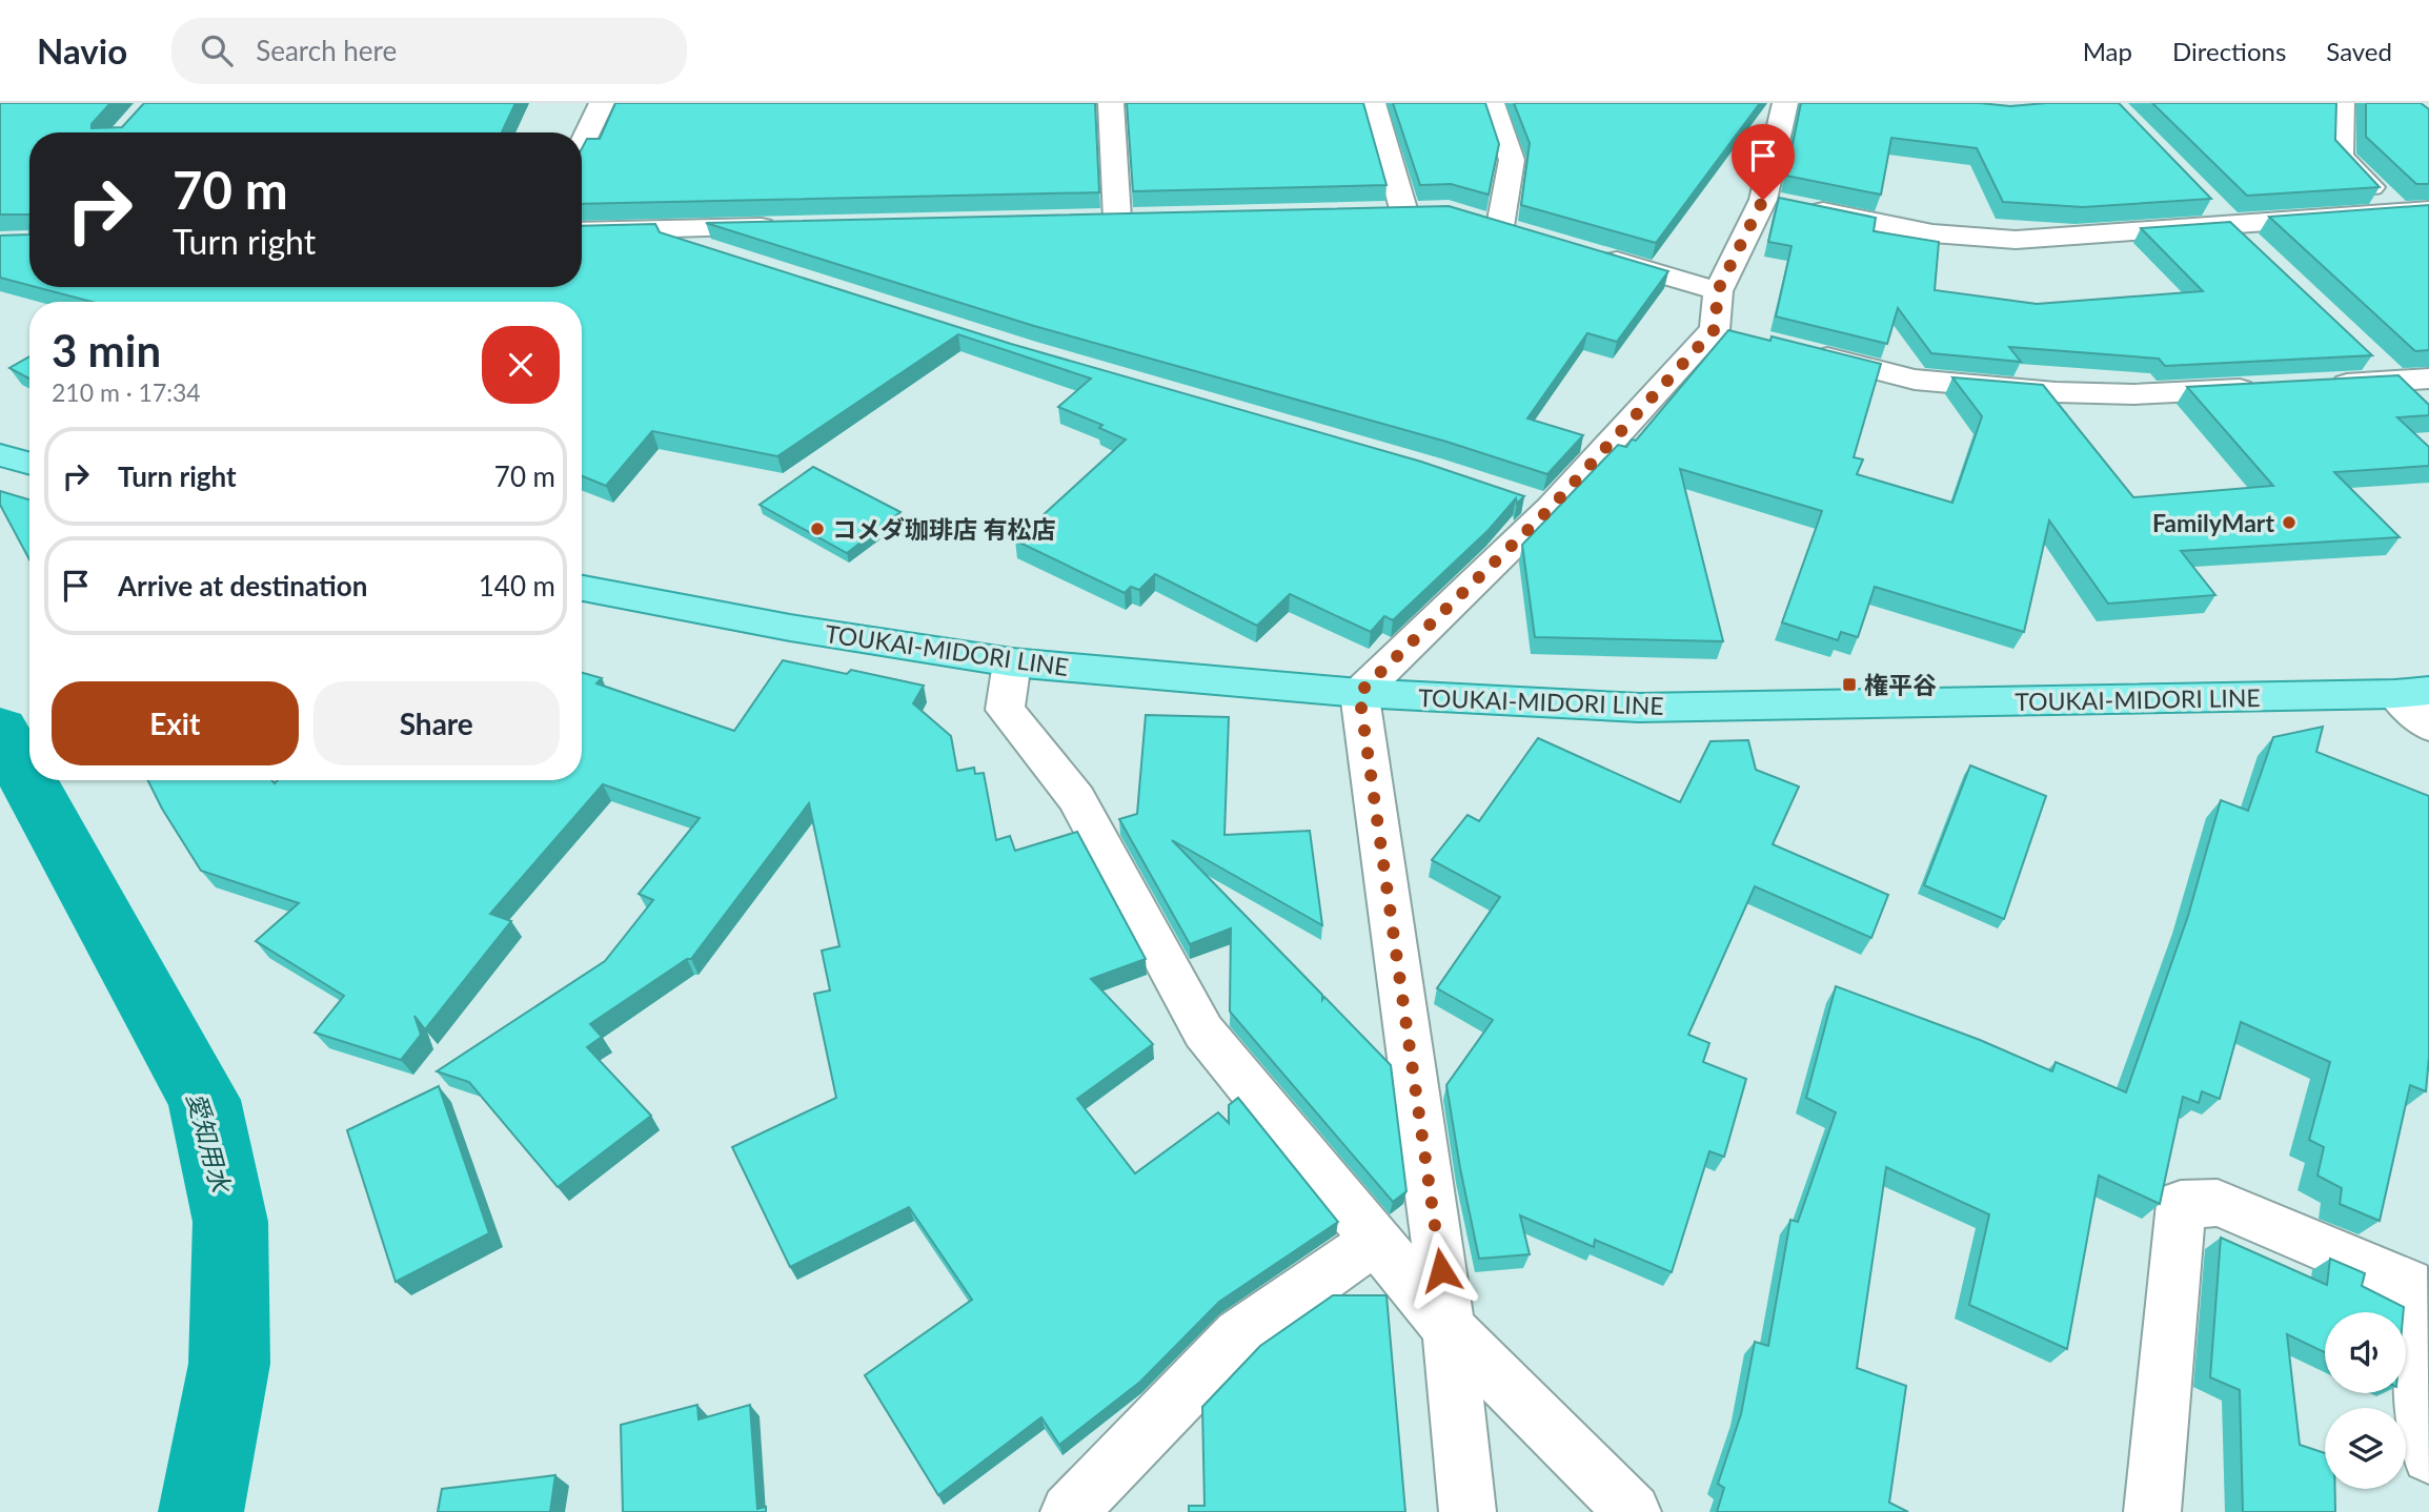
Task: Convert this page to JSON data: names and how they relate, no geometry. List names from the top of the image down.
{
  "streets": {
    "main road": ["TOUKAI-MIDORI LINE"]
  },
  "water": ["愛知用水"],
  "places": {
    "other": ["FamilyMart", "コメダ珈琲店 有松店"],
    "transit": ["権平谷"]
  },
  "page": {
    "header": "Navio",
    "search": "Search here",
    "nav": ["Map", "Directions", "Saved"],
    "turn": ["70 m", "Turn right"],
    "heading": ["3 min", "210 m · 17:34"],
    "list": [
      {
        "name": "Turn right",
        "value": "70 m"
      },
      {
        "name": "Arrive at destination",
        "value": "140 m"
      }
    ],
    "buttons": ["Exit", "Share"]
  }
}
